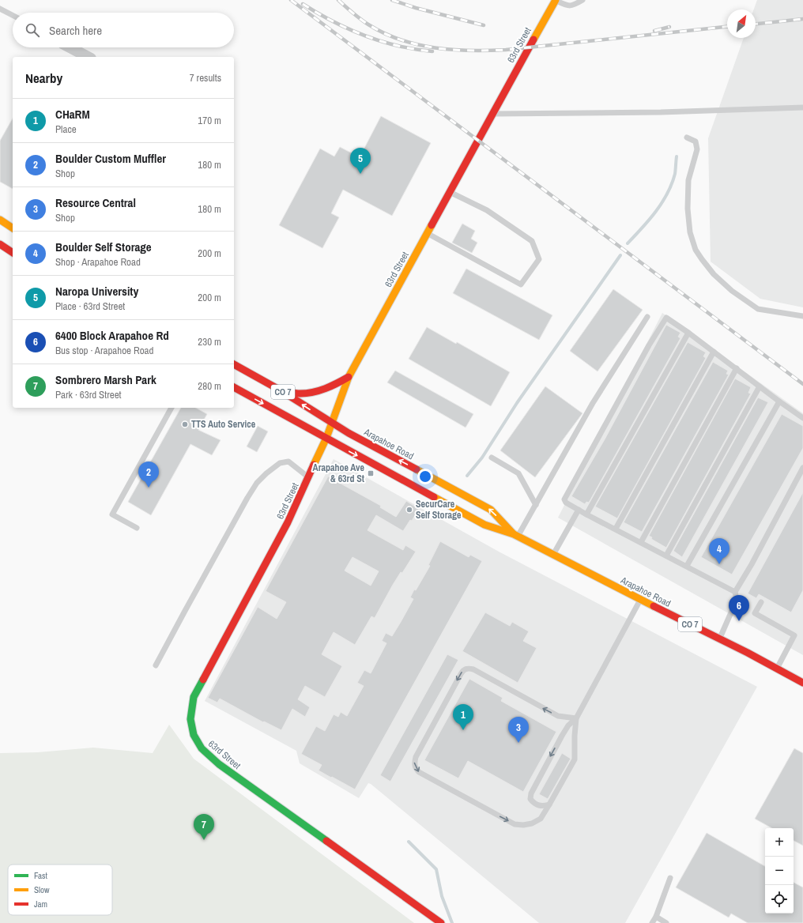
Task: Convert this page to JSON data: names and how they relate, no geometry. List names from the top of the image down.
{
  "streets": {
    "street": ["63rd Street", "CO 7", "Arapahoe Road"]
  },
  "crossings": [
    ["63rd Street", "CO 7"],
    ["63rd Street", "Arapahoe Road"],
    ["CO 7", "Arapahoe Road"]
  ],
  "places": {
    "other": ["TTS Auto Service", "SecurCare Self Storage"],
    "transit": ["Arapahoe Ave & 63rd St"]
  },
  "legend": ["Fast", "Slow", "Jam"],
  "north": "top right",
  "page": {
    "search": "Search here",
    "heading": ["Nearby", "7 results"],
    "list": [
      {
        "mark": "1",
        "name": "CHaRM",
        "note": "Place",
        "value": "170 m"
      },
      {
        "mark": "2",
        "name": "Boulder Custom Muffler",
        "note": "Shop",
        "value": "180 m"
      },
      {
        "mark": "3",
        "name": "Resource Central",
        "note": "Shop",
        "value": "180 m"
      },
      {
        "mark": "4",
        "name": "Boulder Self Storage",
        "note": "Shop · Arapahoe Road",
        "value": "200 m"
      },
      {
        "mark": "5",
        "name": "Naropa University",
        "note": "Place · 63rd Street",
        "value": "200 m"
      },
      {
        "mark": "6",
        "name": "6400 Block Arapahoe Rd",
        "note": "Bus stop · Arapahoe Road",
        "value": "230 m"
      },
      {
        "mark": "7",
        "name": "Sombrero Marsh Park",
        "note": "Park · 63rd Street",
        "value": "280 m"
      }
    ],
    "pins": [
      "5",
      "2",
      "4",
      "6",
      "1",
      "3",
      "7"
    ],
    "map_buttons": ["+", "−"]
  }
}
